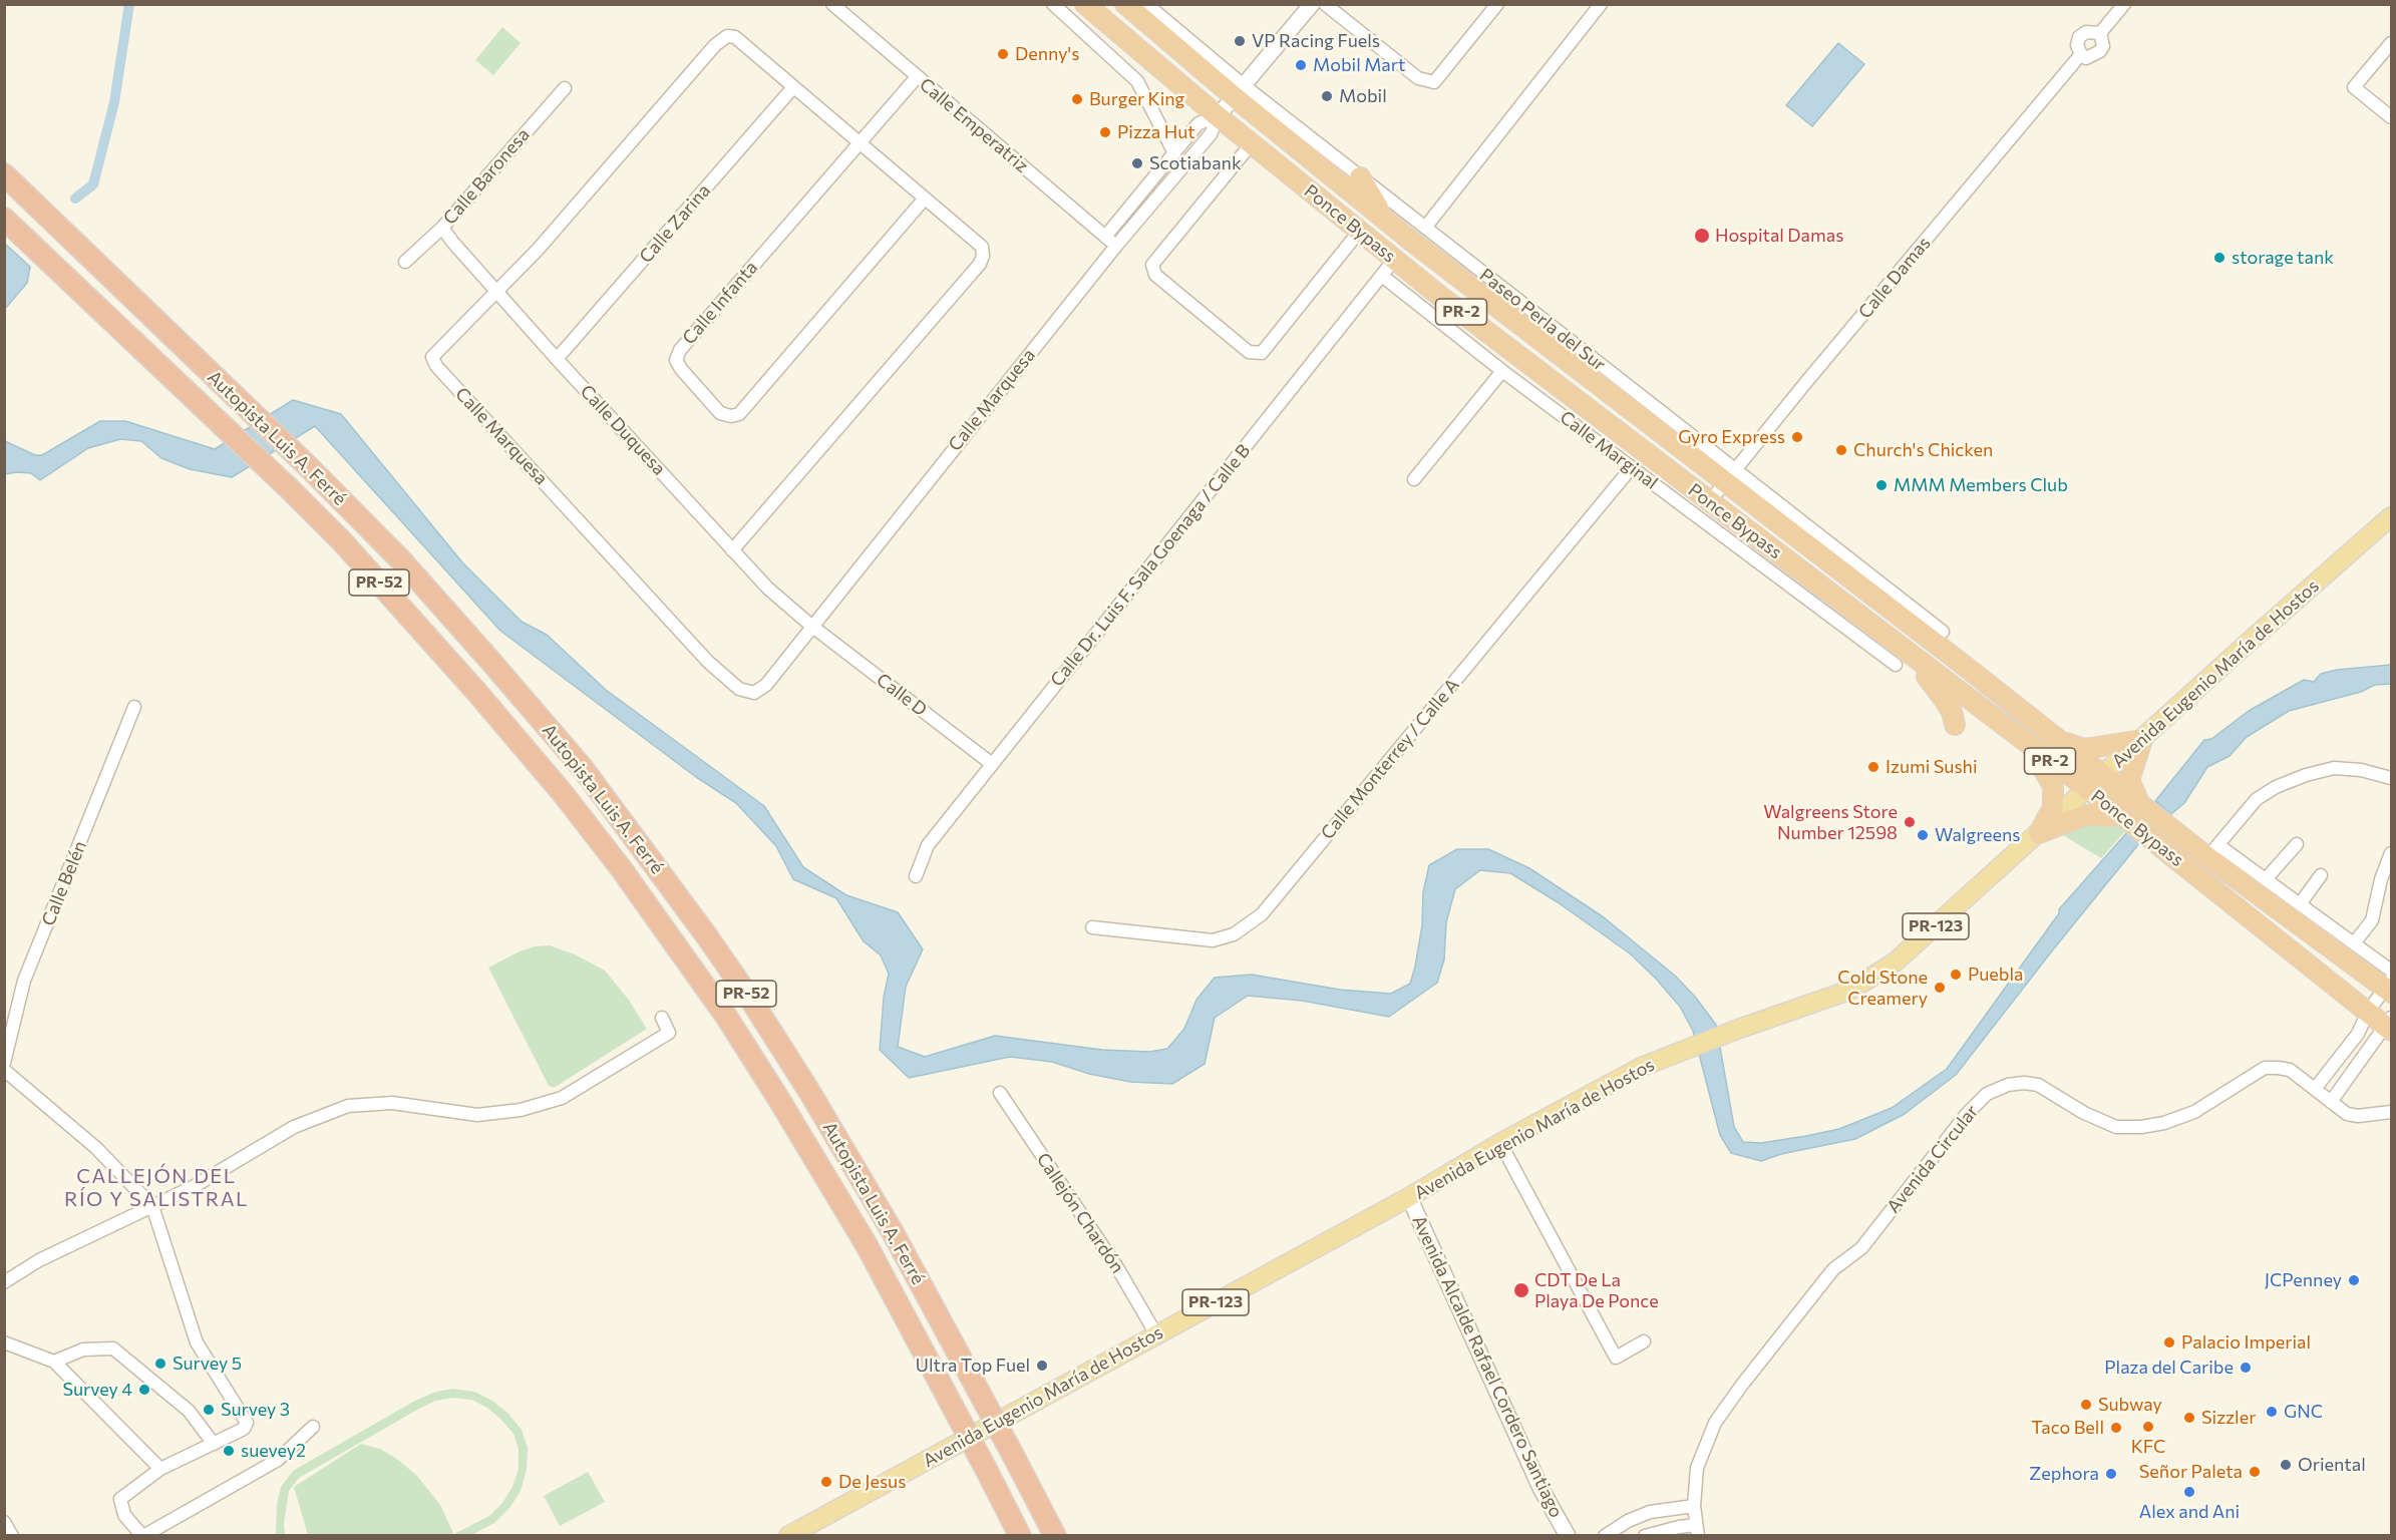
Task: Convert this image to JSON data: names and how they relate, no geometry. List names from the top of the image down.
{
  "streets": {
    "highway": [
      "Ponce Bypass",
      "PR-2",
      "Autopista Luis A. Ferré",
      "PR-52"
    ],
    "main road": ["Avenida Eugenio María de Hostos", "PR-123"],
    "street": [
      "Calle Emperatriz",
      "Calle Baronesa",
      "Calle Zarina",
      "Calle Damas",
      "Calle Infanta",
      "Paseo Perla del Sur",
      "Calle Marquesa",
      "Calle Duquesa",
      "Calle Marginal",
      "Calle Dr. Luis F. Sala Goenaga / Calle B",
      "Calle D",
      "Calle Monterrey / Calle A",
      "Calle Belén",
      "Avenida Circular",
      "Callejón Chardón",
      "Avenida Alcalde Rafael Cordero Santiago"
    ]
  },
  "crossings": [
    ["Calle Emperatriz", "Calle Infanta"],
    ["Calle Emperatriz", "Calle Marquesa"],
    ["Calle Baronesa", "Calle Duquesa"],
    ["Calle Zarina", "Calle Marquesa"],
    ["Calle Zarina", "Calle Duquesa"],
    ["Ponce Bypass", "Calle Damas"],
    ["Ponce Bypass", "Paseo Perla del Sur"],
    ["Ponce Bypass", "Calle Marquesa"],
    ["Ponce Bypass", "Calle Marginal"],
    ["Ponce Bypass", "Calle Dr. Luis F. Sala Goenaga / Calle B"],
    ["Ponce Bypass", "Avenida Eugenio María de Hostos"],
    ["Calle Damas", "Paseo Perla del Sur"],
    ["Calle Infanta", "Calle Marquesa"],
    ["Calle Marquesa", "Calle Duquesa"],
    ["Calle Marquesa", "Calle D"],
    ["Calle Duquesa", "Calle D"],
    ["Calle Marginal", "Calle Dr. Luis F. Sala Goenaga / Calle B"],
    ["Calle Marginal", "Calle Monterrey / Calle A"],
    ["Calle Dr. Luis F. Sala Goenaga / Calle B", "Calle D"],
    ["Avenida Eugenio María de Hostos", "Callejón Chardón"],
    ["Avenida Eugenio María de Hostos", "Avenida Alcalde Rafael Cordero Santiago"]
  ],
  "districts": ["CALLEJÓN DEL RÍO Y SALISTRAL"],
  "places": [
    "VP Racing Fuels",
    "Denny's",
    "Mobil Mart",
    "Mobil",
    "Burger King",
    "Pizza Hut",
    "Scotiabank",
    "Hospital Damas",
    "storage tank",
    "Gyro Express",
    "Church's Chicken",
    "MMM Members Club",
    "Izumi Sushi",
    "Walgreens Store Number 12598",
    "Walgreens",
    "Puebla",
    "Cold Stone Creamery",
    "JCPenney",
    "CDT De La Playa De Ponce",
    "Palacio Imperial",
    "Survey 5",
    "Ultra Top Fuel",
    "Plaza del Caribe",
    "Survey 4",
    "Subway",
    "Survey 3",
    "GNC",
    "Sizzler",
    "KFC",
    "Taco Bell",
    "suevey2",
    "Oriental",
    "Señor Paleta",
    "Zephora",
    "De Jesus",
    "Alex and Ani"
  ]
}
